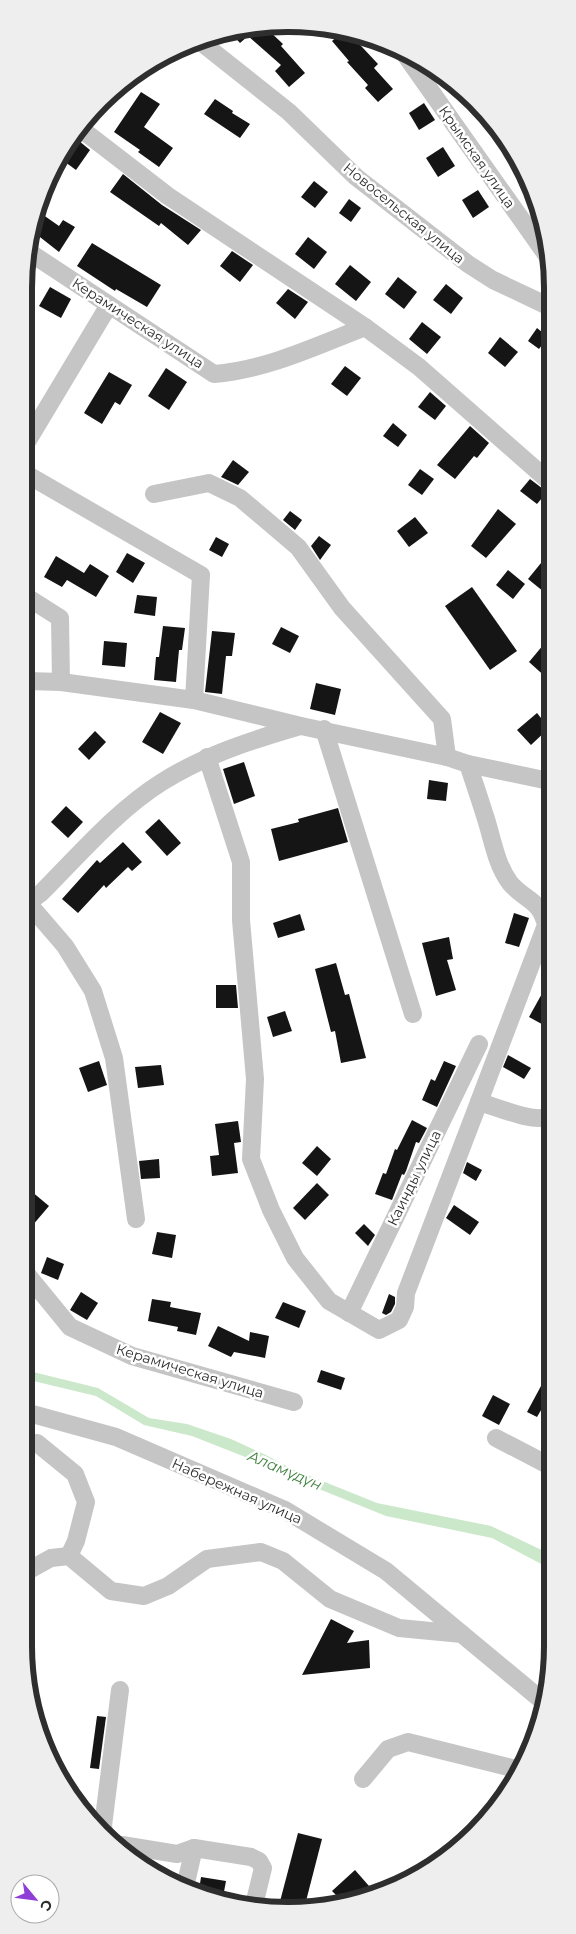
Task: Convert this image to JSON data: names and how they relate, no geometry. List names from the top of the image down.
{
  "streets": {
    "street": [
      "Крымская улица",
      "Новосельская улица",
      "Керамическая улица",
      "Каинды улица",
      "Набережная улица"
    ]
  },
  "water": ["Аламүдүн"],
  "north": "bottom right"
}
